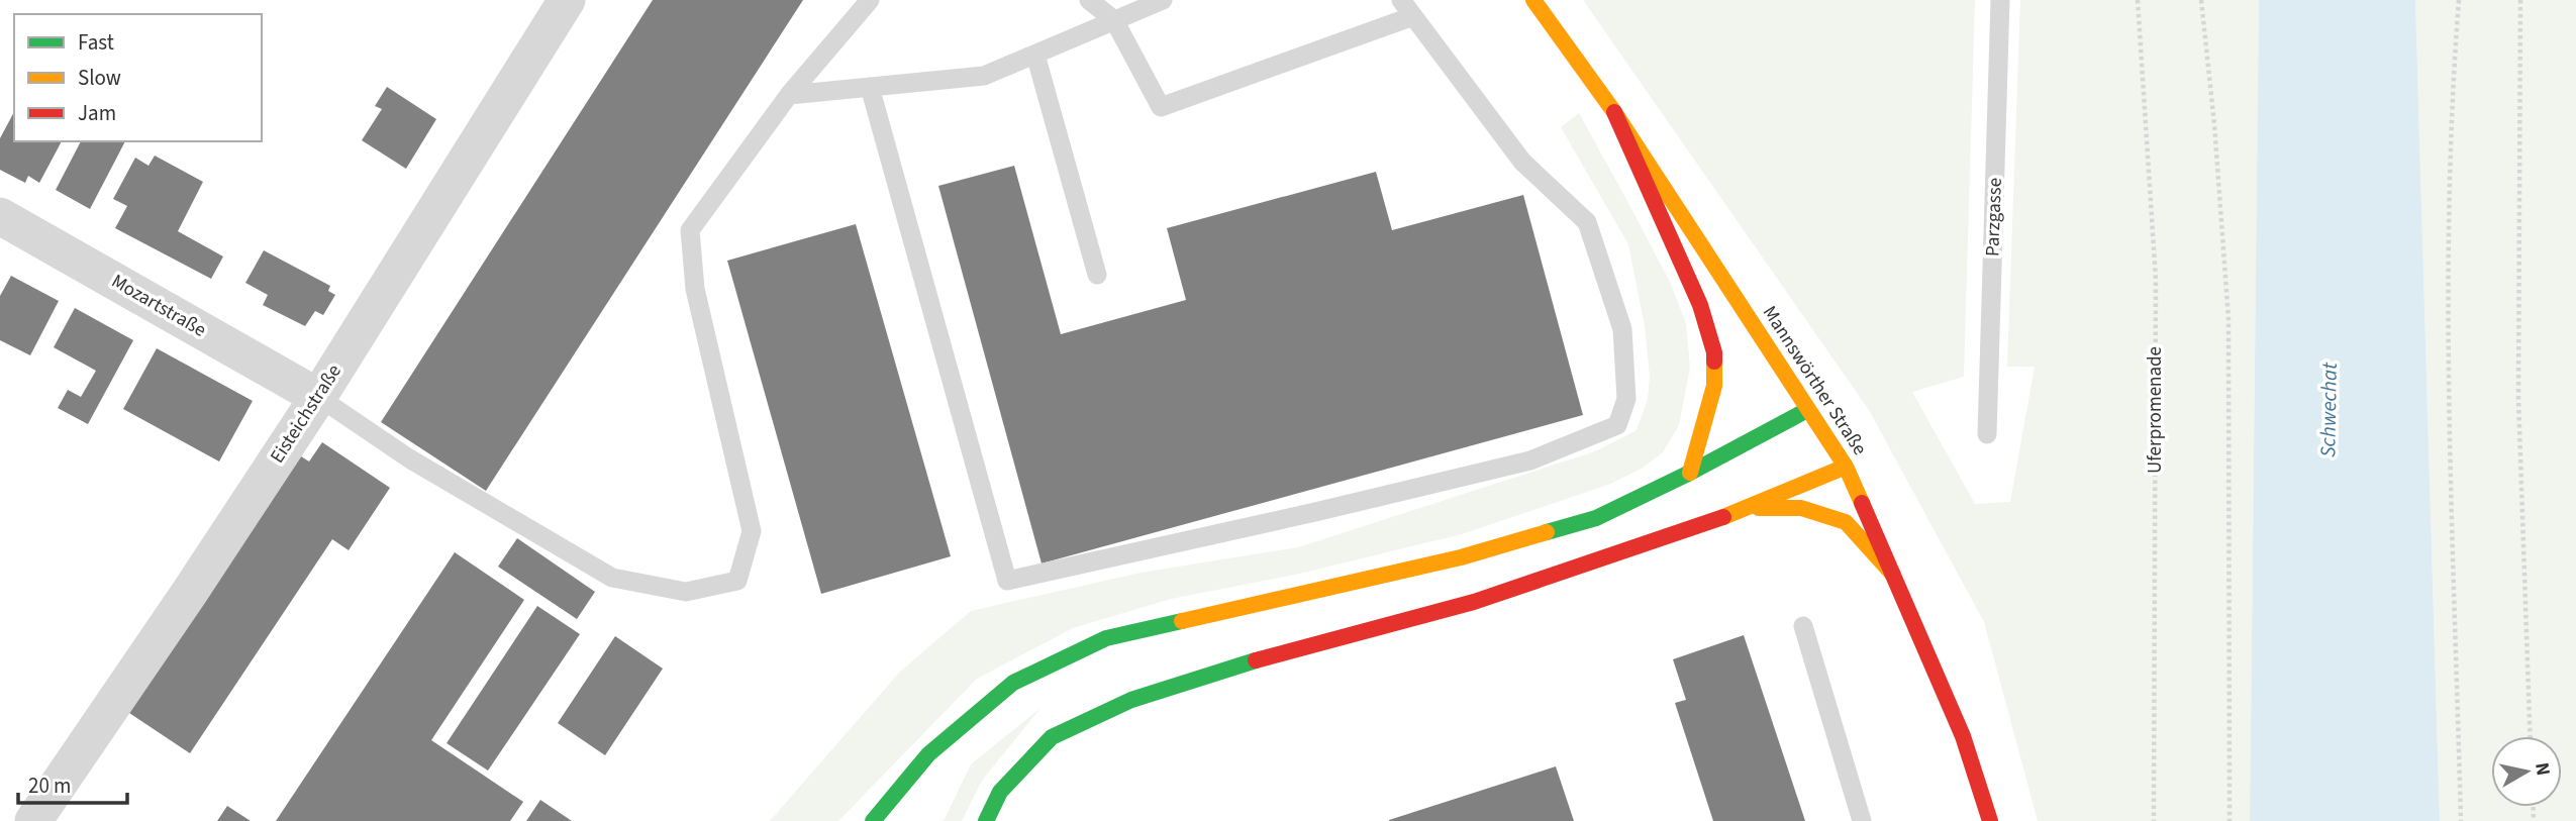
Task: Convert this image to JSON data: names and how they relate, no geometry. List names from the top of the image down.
{
  "streets": {
    "main road": ["Mannswörther Straße"],
    "street": ["Mozartstraße", "Eisteichstraße"],
    "lane": ["Parzgasse"],
    "path": ["Uferpromenade"]
  },
  "crossings": [
    ["Mozartstraße", "Eisteichstraße"]
  ],
  "water": ["Schwechat"],
  "legend": ["Fast", "Slow", "Jam"],
  "scale_bar": "20 m",
  "north": "right"
}
